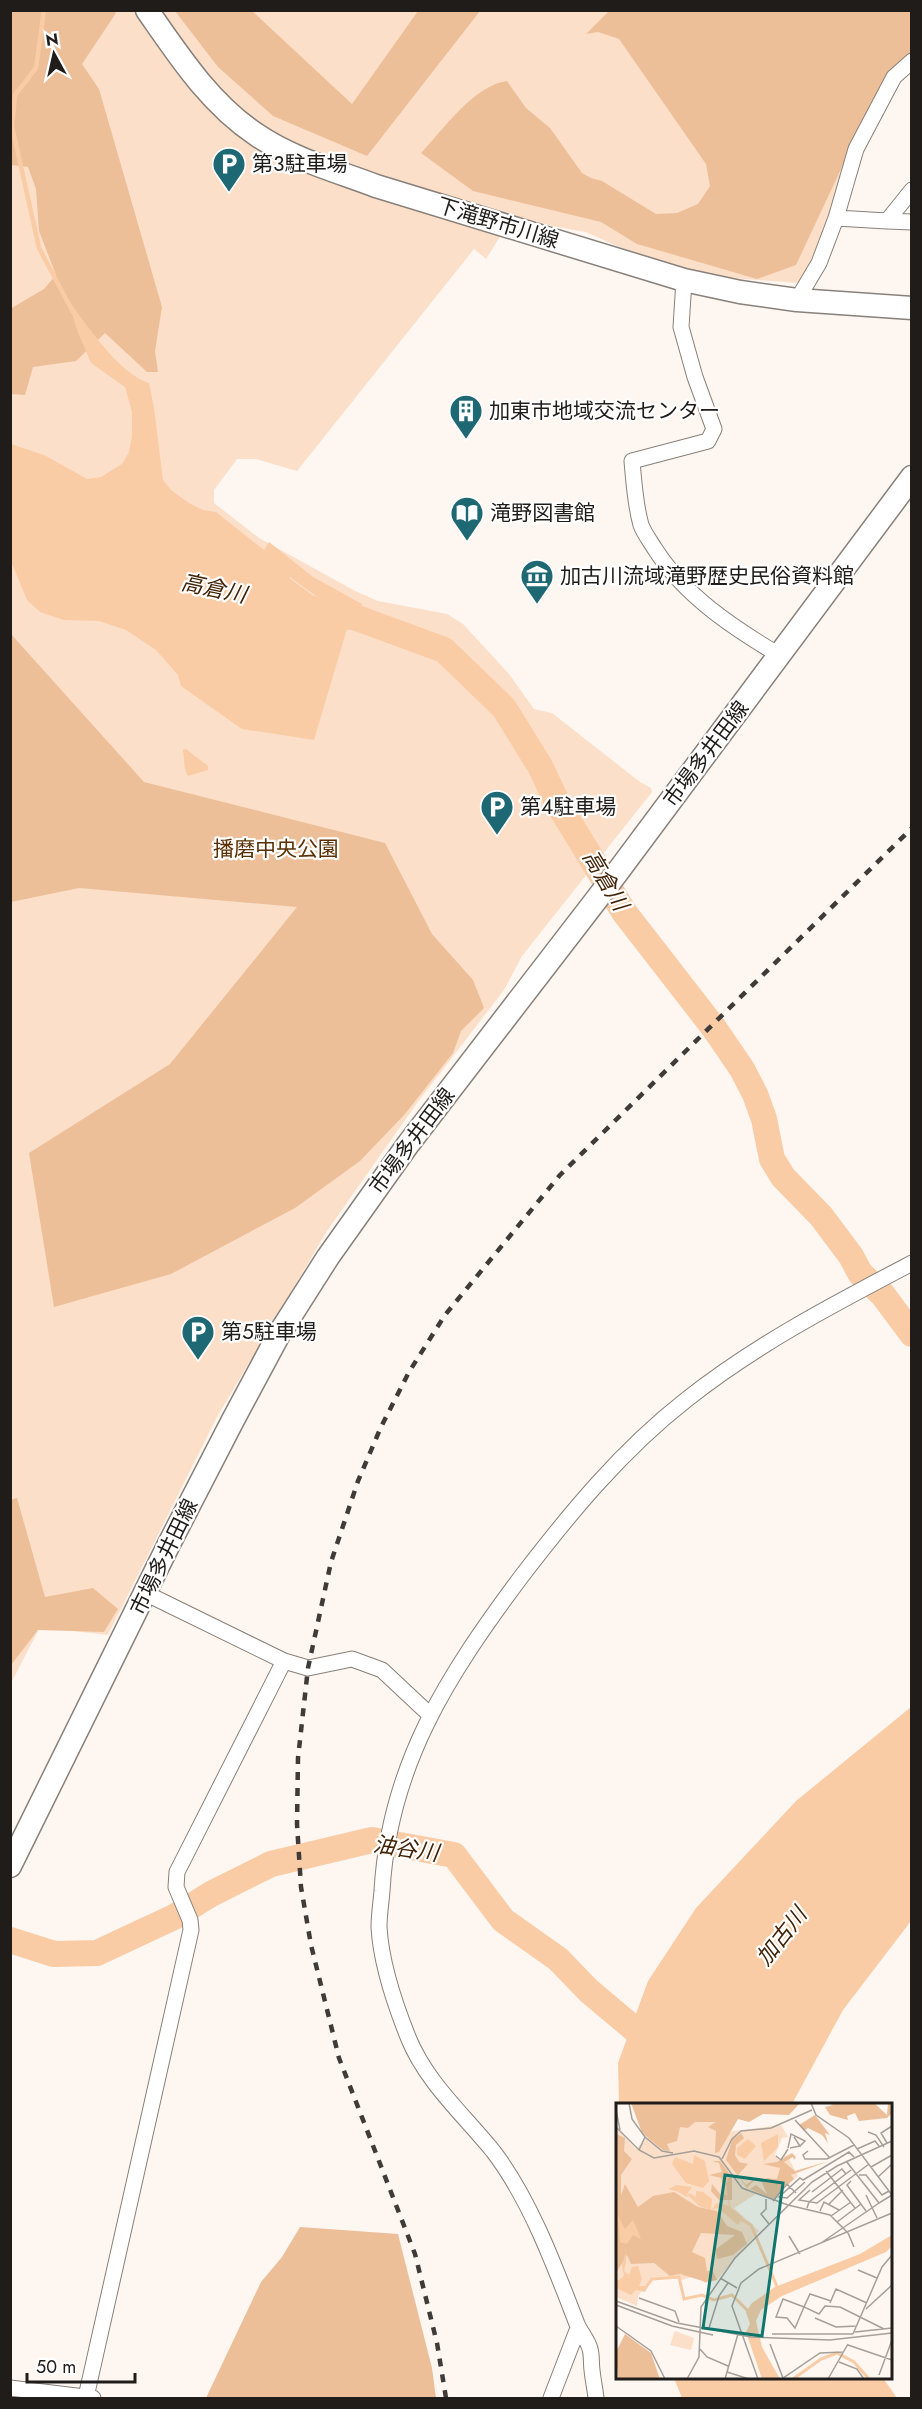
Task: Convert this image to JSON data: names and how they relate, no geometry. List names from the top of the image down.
{
  "streets": {
    "main road": ["下滝野市川線", "市場多井田線"]
  },
  "water": ["高倉川", "油谷川", "加古川"],
  "parks": ["播磨中央公園"],
  "places": {
    "parking": ["第3駐車場", "第4駐車場", "第5駐車場"],
    "building": ["加東市地域交流センター"],
    "library": ["滝野図書館"],
    "museum": ["加古川流域滝野歴史民俗資料館"]
  },
  "scale_bar": "50 m",
  "north": "top"
}
